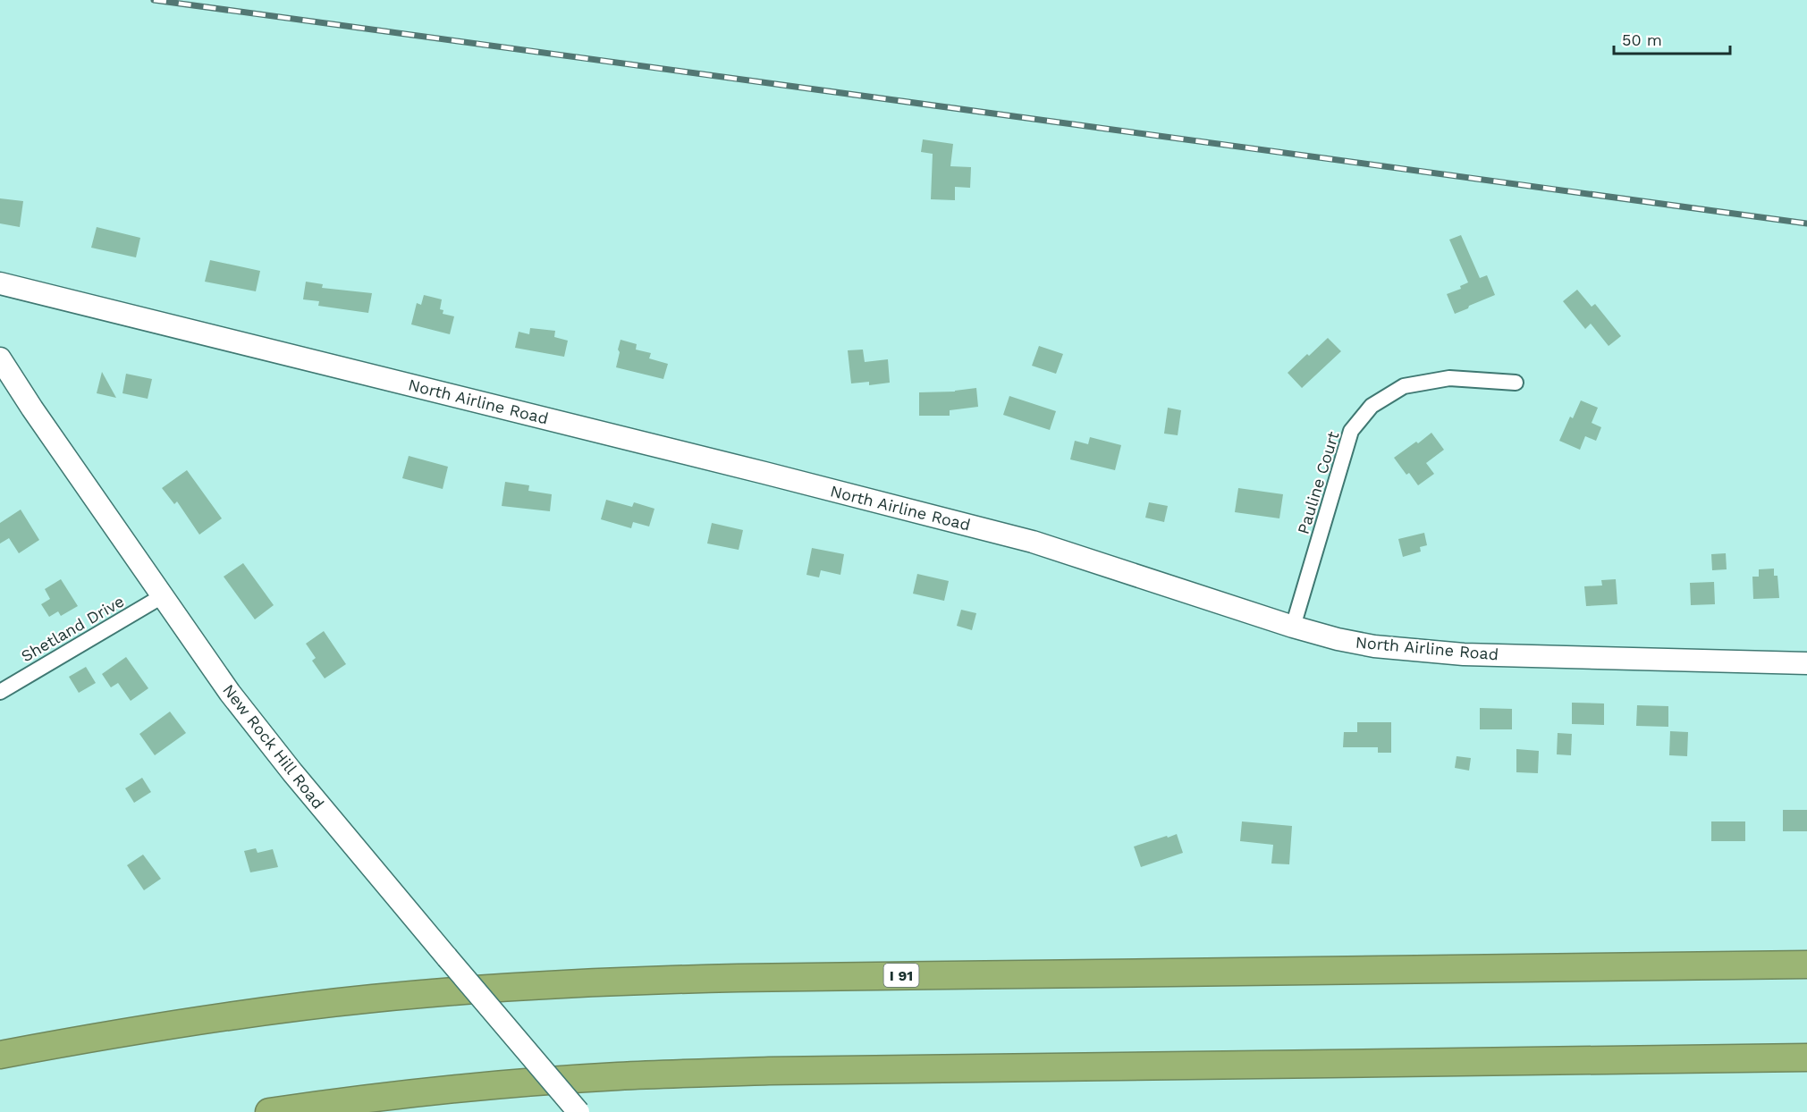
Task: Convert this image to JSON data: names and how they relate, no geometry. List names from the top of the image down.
{
  "streets": {
    "highway": ["I 91"],
    "main road": ["North Airline Road", "New Rock Hill Road"],
    "street": ["Pauline Court", "Shetland Drive"]
  },
  "crossings": [
    ["North Airline Road", "Pauline Court"],
    ["Shetland Drive", "New Rock Hill Road"]
  ],
  "scale_bar": "50 m"
}
